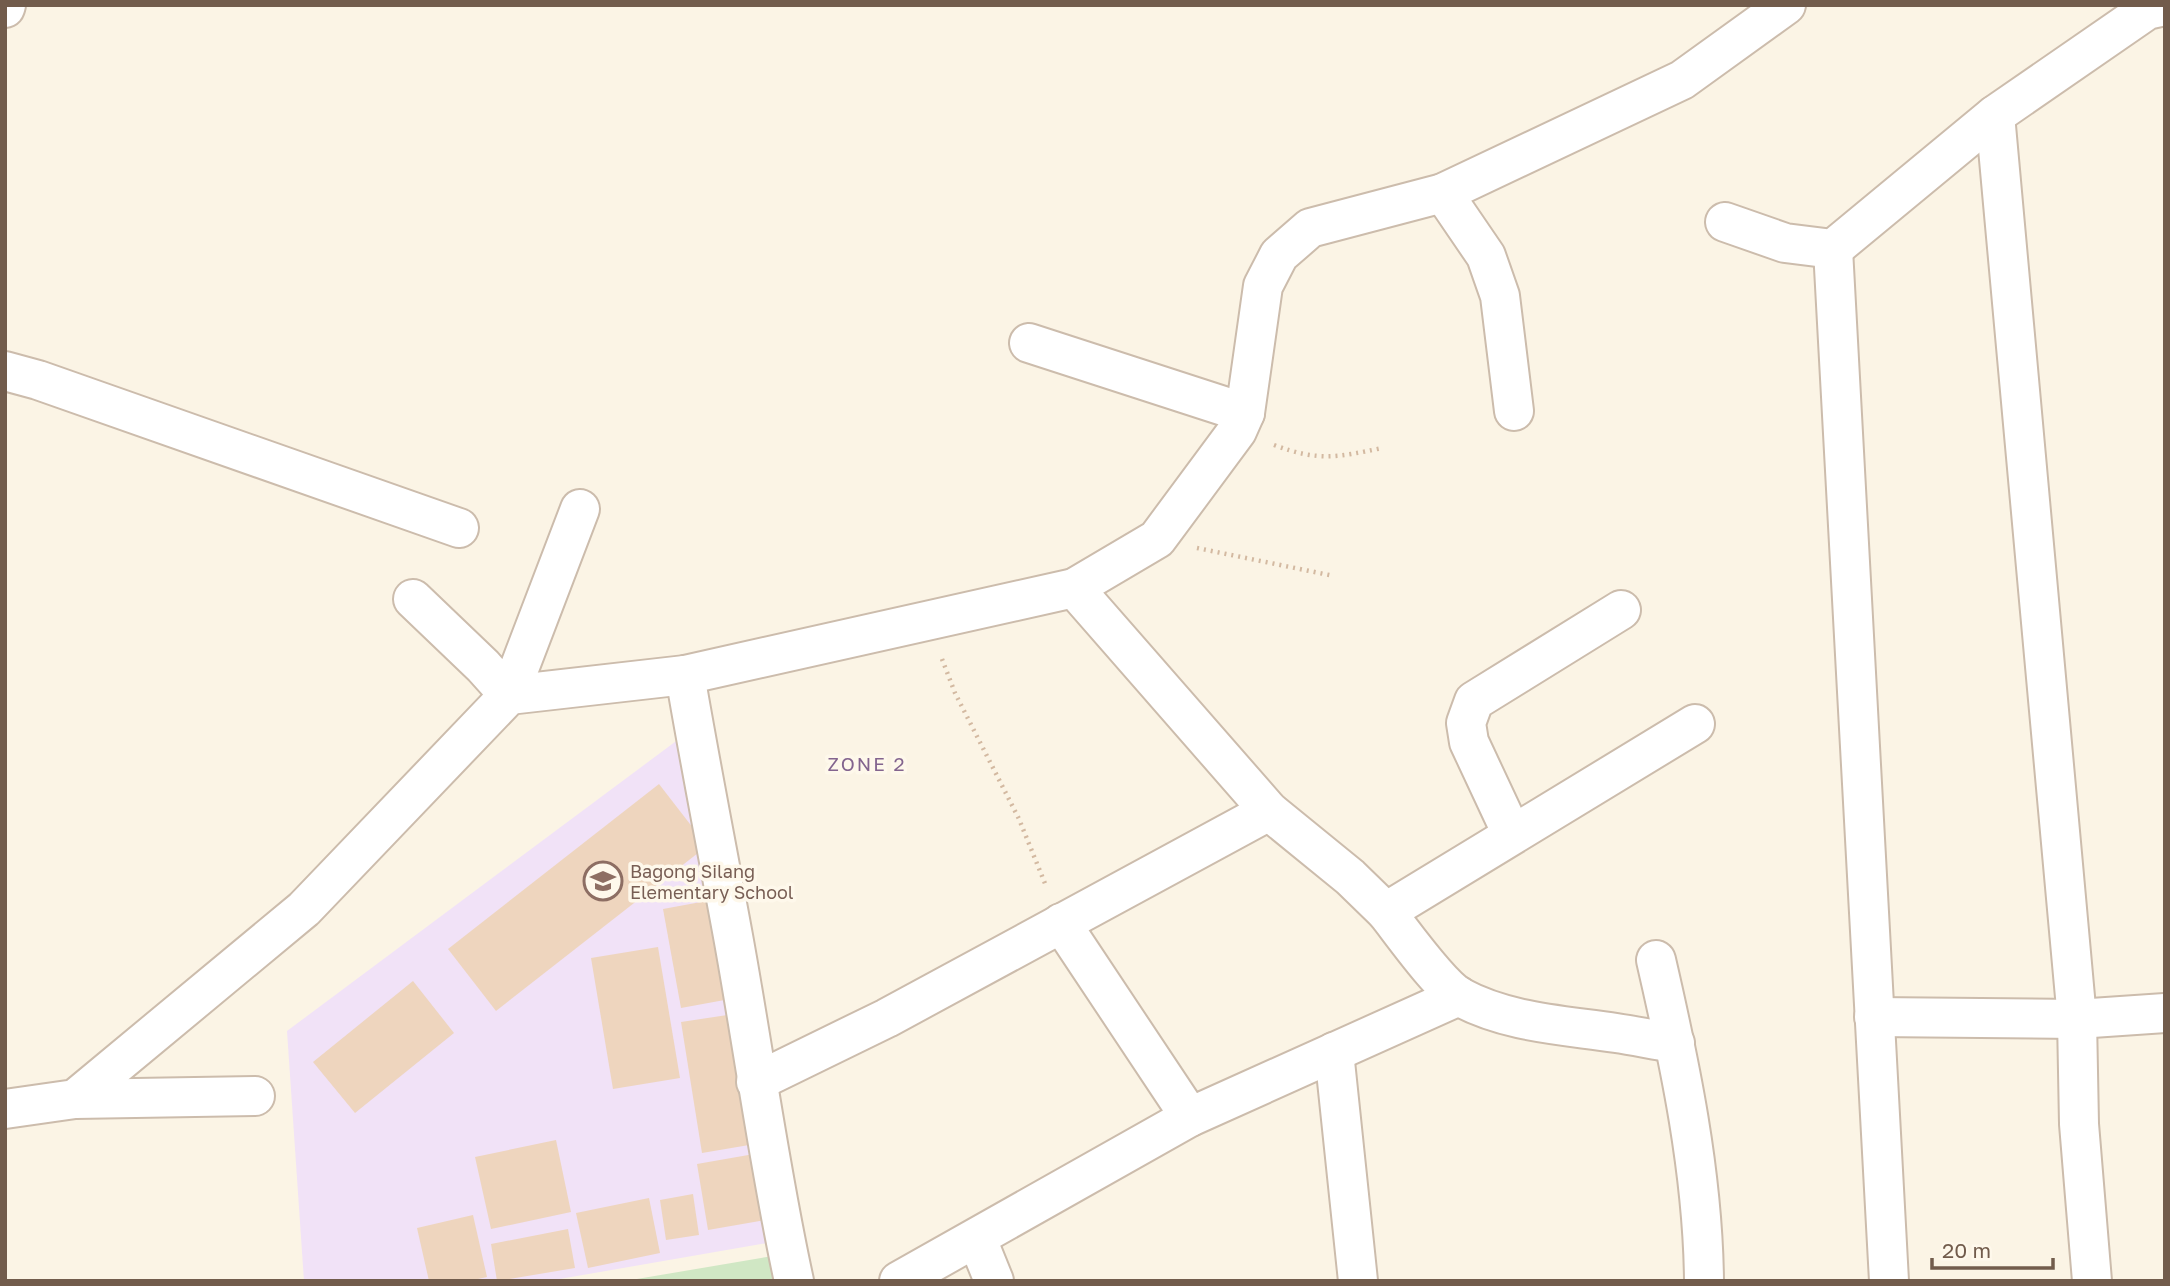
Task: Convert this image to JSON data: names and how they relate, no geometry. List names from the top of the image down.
{
  "districts": ["ZONE 2"],
  "places": {
    "school or university": ["Bagong Silang Elementary School"]
  },
  "scale_bar": "20 m"
}
